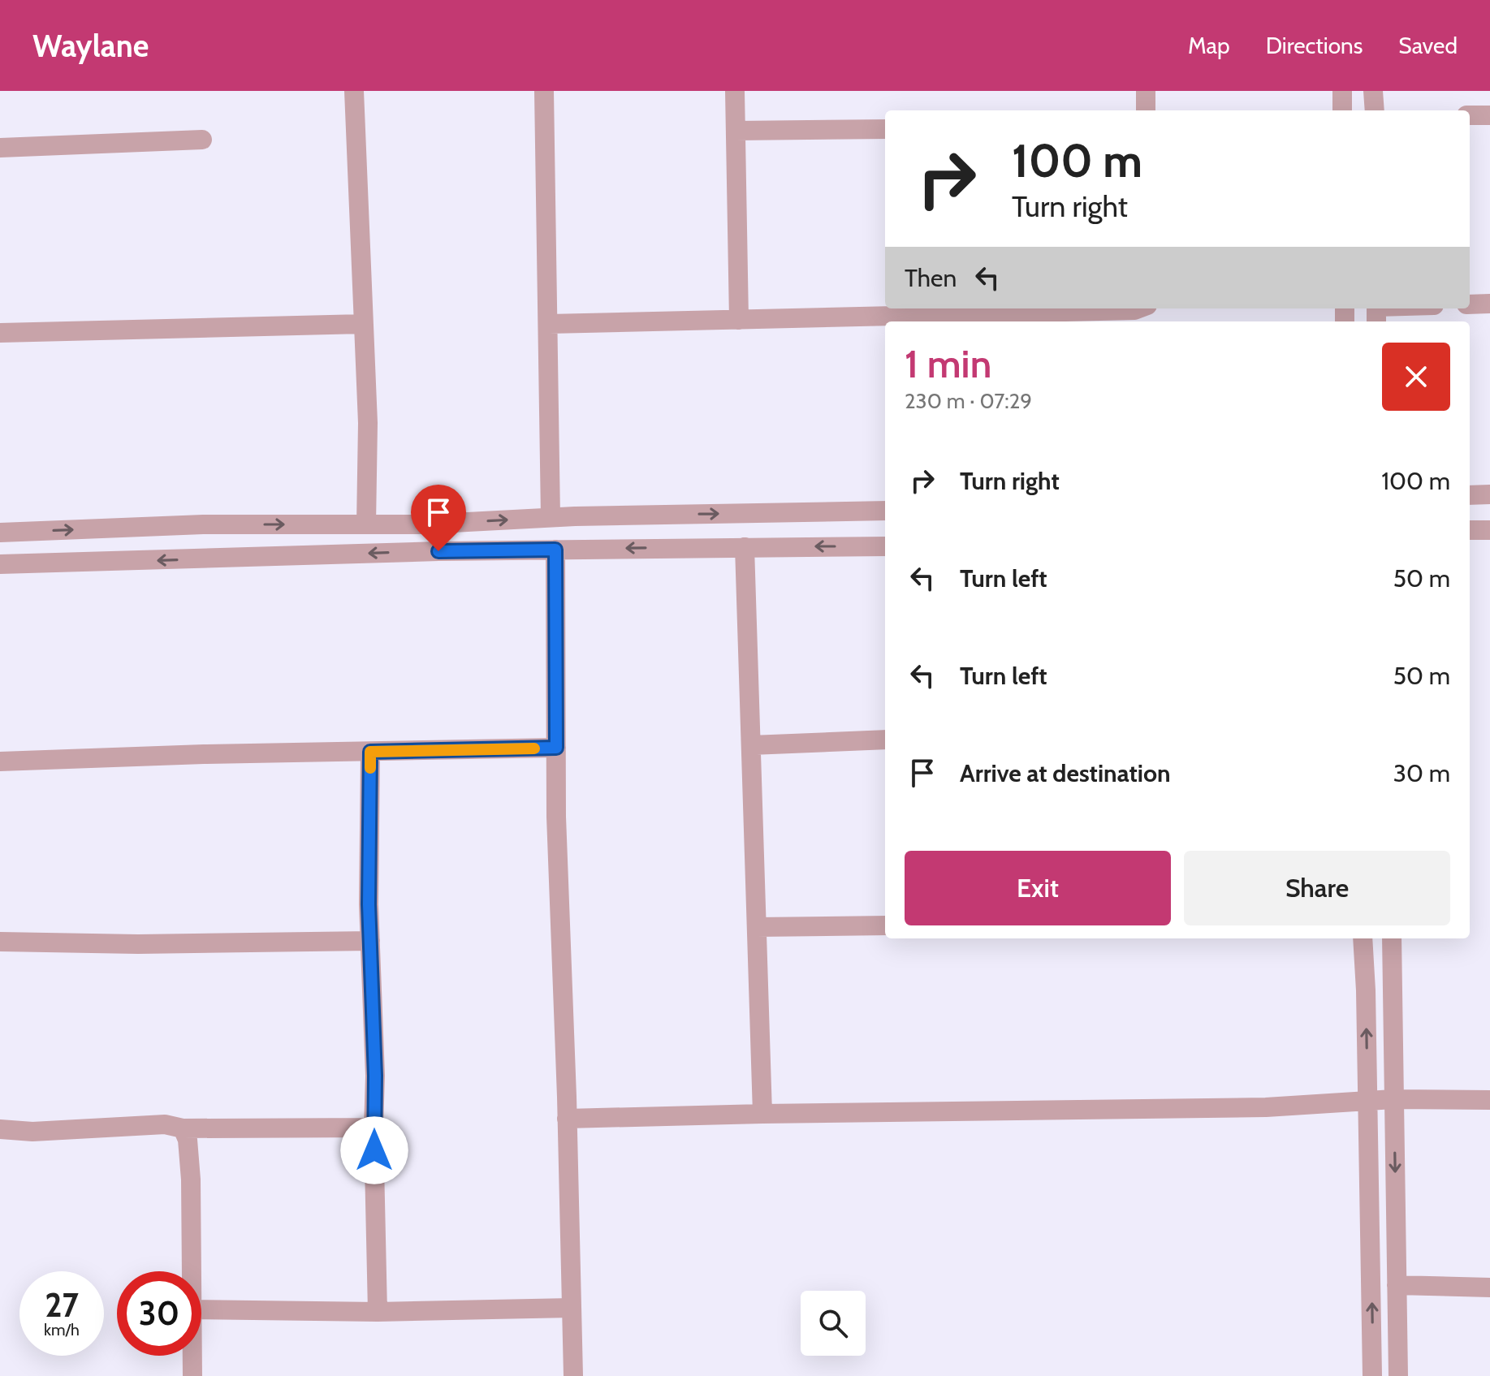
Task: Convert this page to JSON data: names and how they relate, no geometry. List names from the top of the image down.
{
  "page": {
    "header": "Waylane",
    "nav": ["Map", "Directions", "Saved"],
    "turn": ["100 m", "Turn right"],
    "then": "Then",
    "heading": ["1 min", "230 m · 07:29"],
    "list": [
      {
        "name": "Turn right",
        "value": "100 m"
      },
      {
        "name": "Turn left",
        "value": "50 m"
      },
      {
        "name": "Turn left",
        "value": "50 m"
      },
      {
        "name": "Arrive at destination",
        "value": "30 m"
      }
    ],
    "buttons": ["Exit", "Share"],
    "speed": "27 km/h",
    "limit": "30"
  }
}
